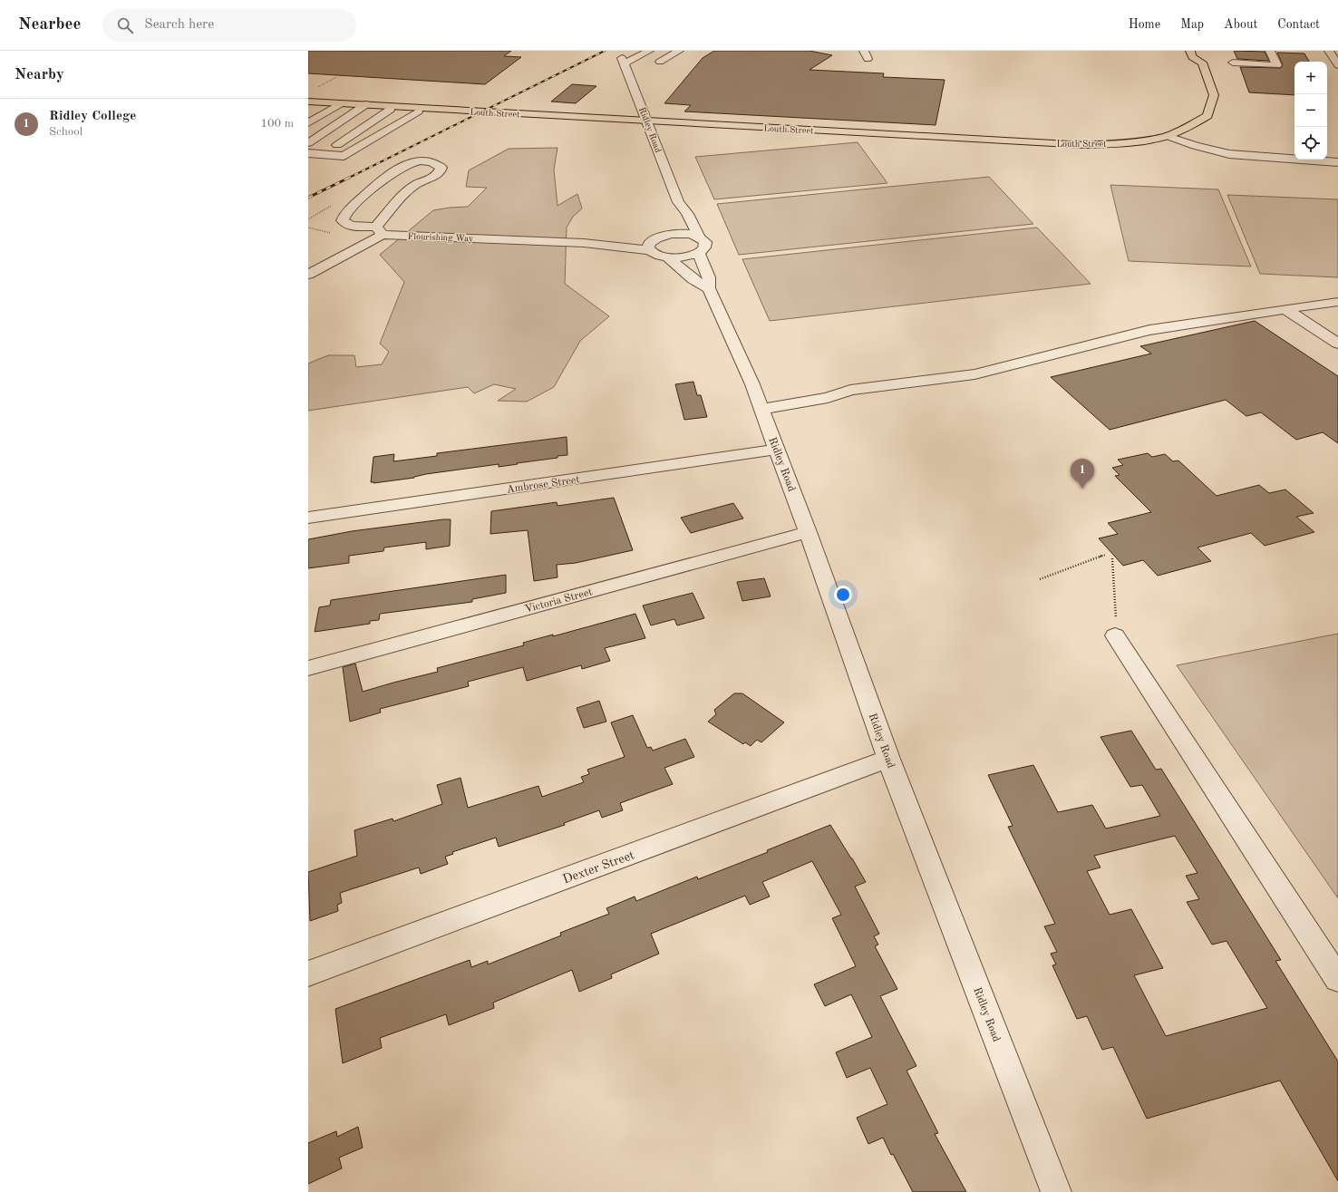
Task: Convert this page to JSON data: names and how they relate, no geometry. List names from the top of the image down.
{
  "streets": {
    "main road": ["Louth Street"],
    "street": [
      "Ridley Road",
      "Flourishing Way",
      "Ambrose Street",
      "Victoria Street",
      "Dexter Street"
    ]
  },
  "crossings": [
    ["Louth Street", "Ridley Road"],
    ["Ridley Road", "Flourishing Way"],
    ["Ridley Road", "Ambrose Street"],
    ["Ridley Road", "Victoria Street"],
    ["Ridley Road", "Dexter Street"]
  ],
  "page": {
    "header": "Nearbee",
    "search": "Search here",
    "nav": [
      "Home",
      "Map",
      "About",
      "Contact"
    ],
    "heading": "Nearby",
    "map_buttons": ["+", "−"],
    "list": [
      {
        "mark": "1",
        "name": "Ridley College",
        "note": "School",
        "value": "100 m"
      }
    ],
    "pins": "1"
  }
}
